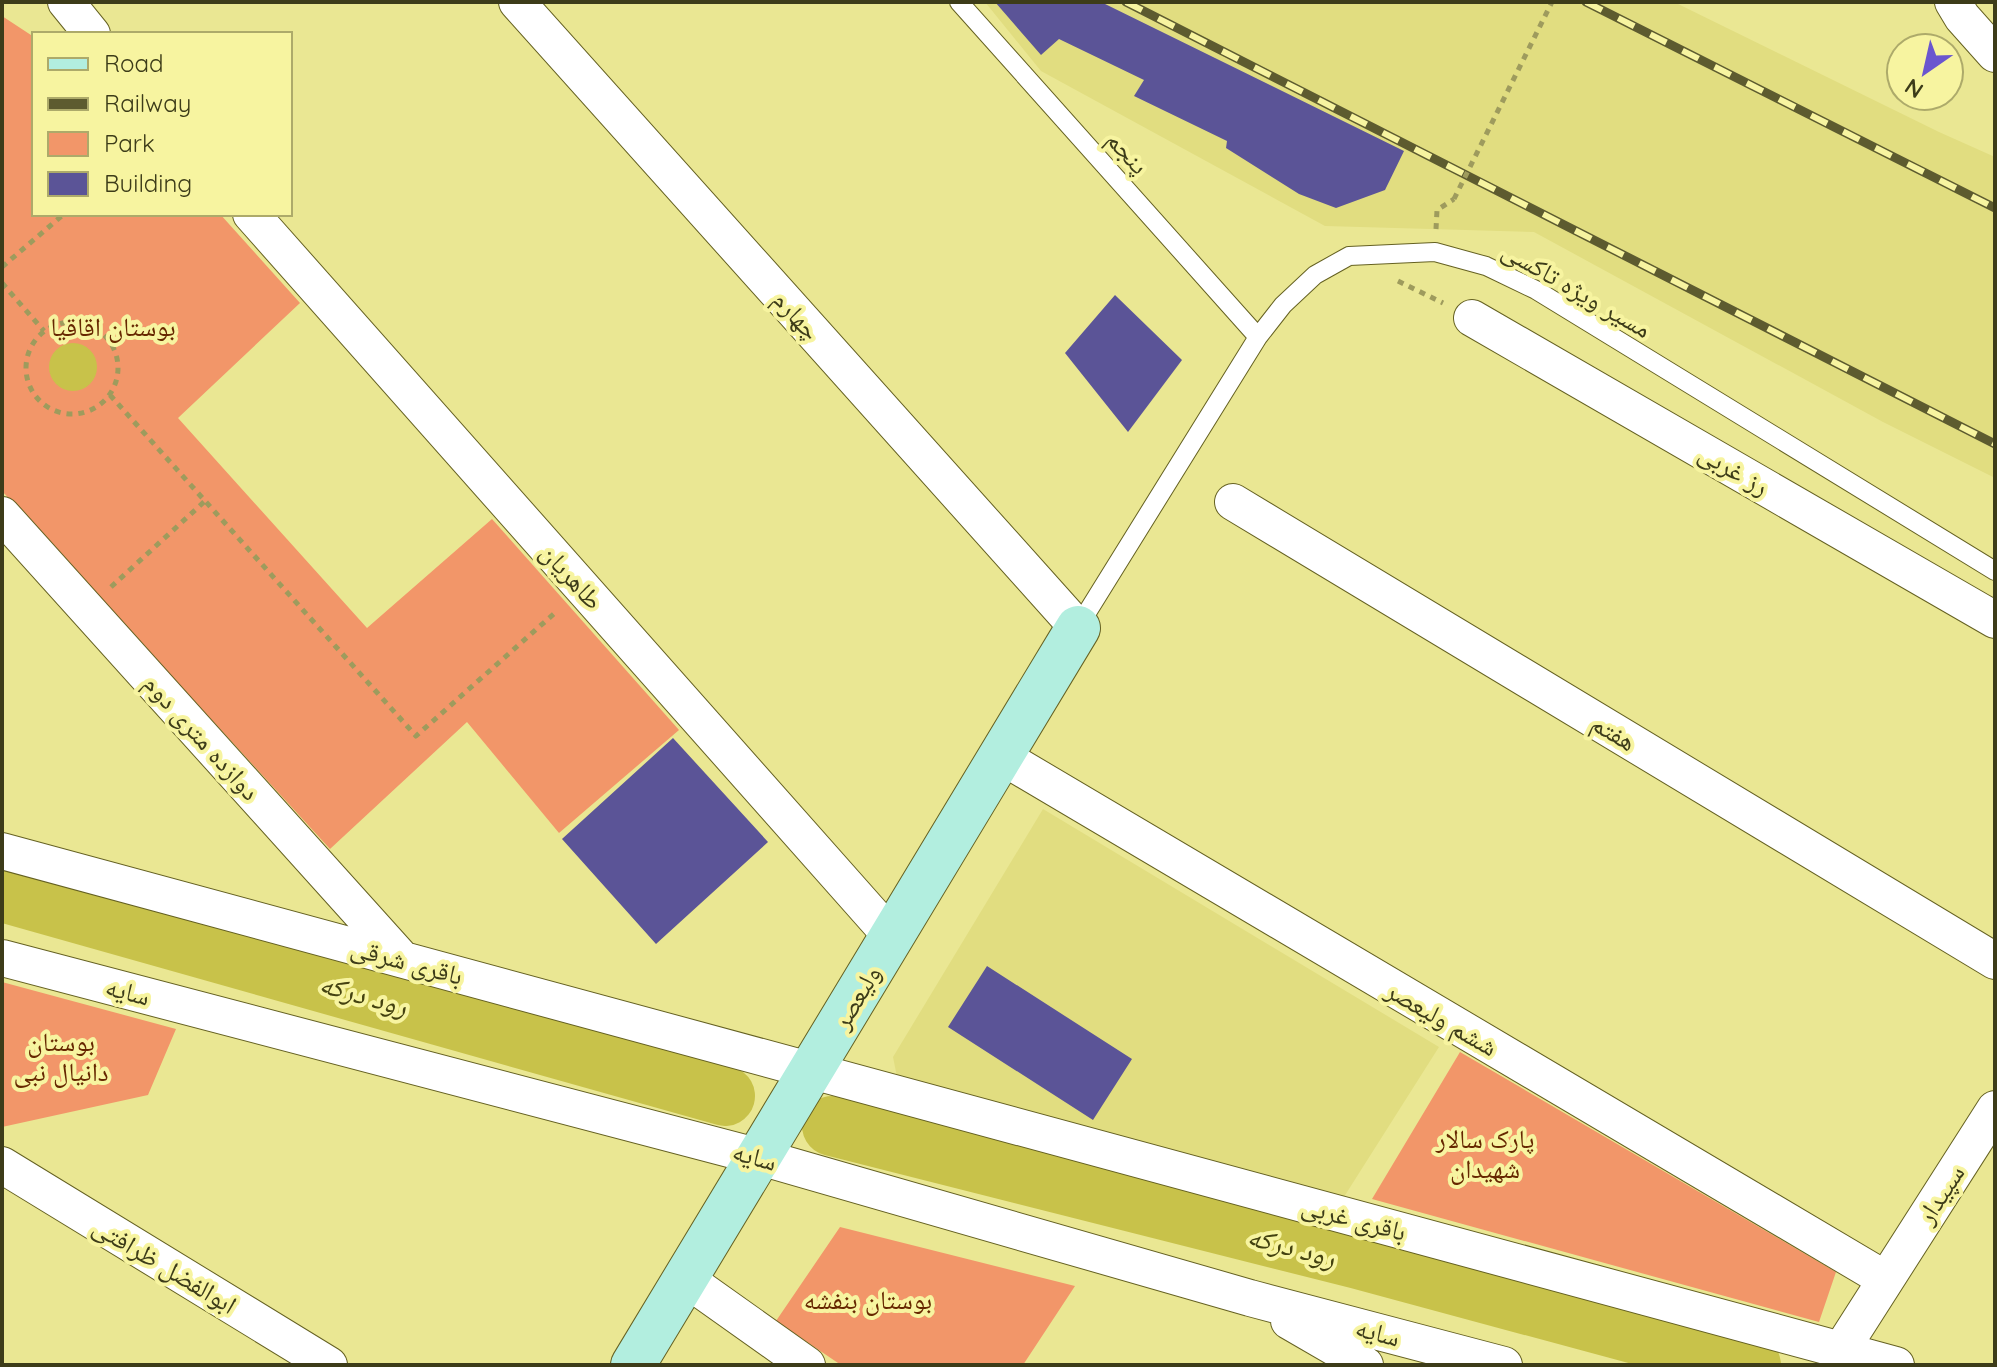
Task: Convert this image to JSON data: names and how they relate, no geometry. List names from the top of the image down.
{
  "streets": {
    "main road": ["ولیعصر"],
    "street": [
      "چهارم",
      "رز غربی",
      "طاهریان",
      "هفتم",
      "دوازده متری دوم",
      "باقری شرقی",
      "سایه",
      "ششم ولیعصر",
      "سپیدار",
      "باقری غربی",
      "ابوالفضل ظرافتی"
    ],
    "lane": ["پنجم", "مسیر ویژه تاکسی"]
  },
  "crossings": [
    ["پنجم", "مسیر ویژه تاکسی"],
    ["مسیر ویژه تاکسی", "چهارم"],
    ["مسیر ویژه تاکسی", "ولیعصر"],
    ["چهارم", "ولیعصر"],
    ["طاهریان", "ولیعصر"],
    ["دوازده متری دوم", "باقری شرقی"],
    ["باقری شرقی", "ولیعصر"],
    ["باقری شرقی", "باقری غربی"],
    ["سایه", "ولیعصر"],
    ["ولیعصر", "ششم ولیعصر"],
    ["ولیعصر", "باقری غربی"],
    ["ششم ولیعصر", "سپیدار"],
    ["سپیدار", "باقری غربی"]
  ],
  "water": ["رود درکه"],
  "parks": [
    "بوستان اقاقیا",
    "بوستان دانیال نبی",
    "پارک سالار شهیدان",
    "بوستان بنفشه"
  ],
  "legend": [
    "Road",
    "Railway",
    "Park",
    "Building"
  ],
  "north": "bottom left"
}
